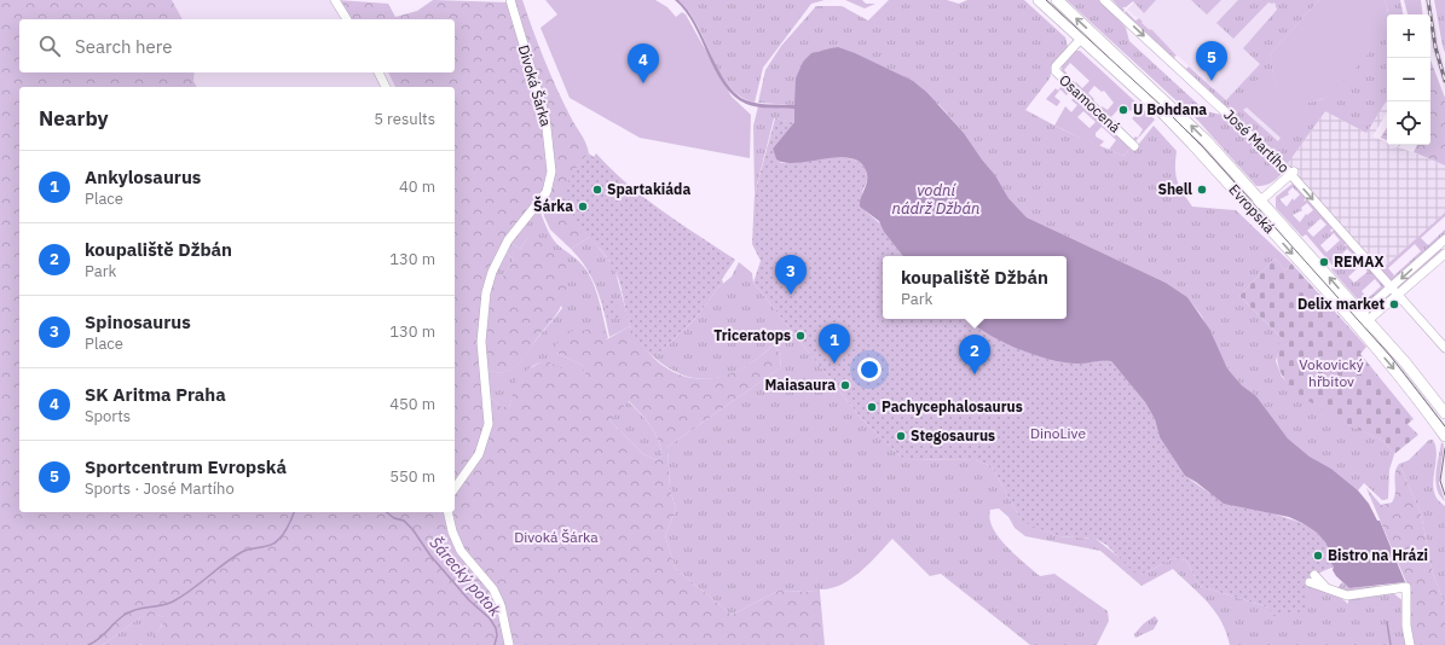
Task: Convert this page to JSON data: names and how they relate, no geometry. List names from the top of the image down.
{
  "streets": {
    "main road": ["Evropská"],
    "street": ["Divoká Šárka", "Osamocená", "José Martího"]
  },
  "crossings": [
    ["Osamocená", "Evropská"]
  ],
  "one_way": ["José Martího"],
  "water": ["vodní nádrž Džbán", "Šárecký potok"],
  "parks": ["Vokovický hřbitov", "DinoLive", "Divoká Šárka"],
  "places": [
    "U Bohdana",
    "Spartakiáda",
    "Shell",
    "Šárka",
    "REMAX",
    "Delix market",
    "Triceratops",
    "Maiasaura",
    "Pachycephalosaurus",
    "Stegosaurus",
    "Bistro na Hrázi"
  ],
  "page": {
    "map_buttons": ["+", "−"],
    "search": "Search here",
    "pins": [
      "5",
      "4",
      "3",
      "1",
      "2"
    ],
    "heading": ["Nearby", "5 results"],
    "list": [
      {
        "mark": "1",
        "name": "Ankylosaurus",
        "note": "Place",
        "value": "40 m"
      },
      {
        "mark": "2",
        "name": "koupaliště Džbán",
        "note": "Park",
        "value": "130 m"
      },
      {
        "mark": "3",
        "name": "Spinosaurus",
        "note": "Place",
        "value": "130 m"
      },
      {
        "mark": "4",
        "name": "SK Aritma Praha",
        "note": "Sports",
        "value": "450 m"
      },
      {
        "mark": "5",
        "name": "Sportcentrum Evropská",
        "note": "Sports · José Martího",
        "value": "550 m"
      }
    ],
    "popup": ["koupaliště Džbán", "Park"]
  }
}
